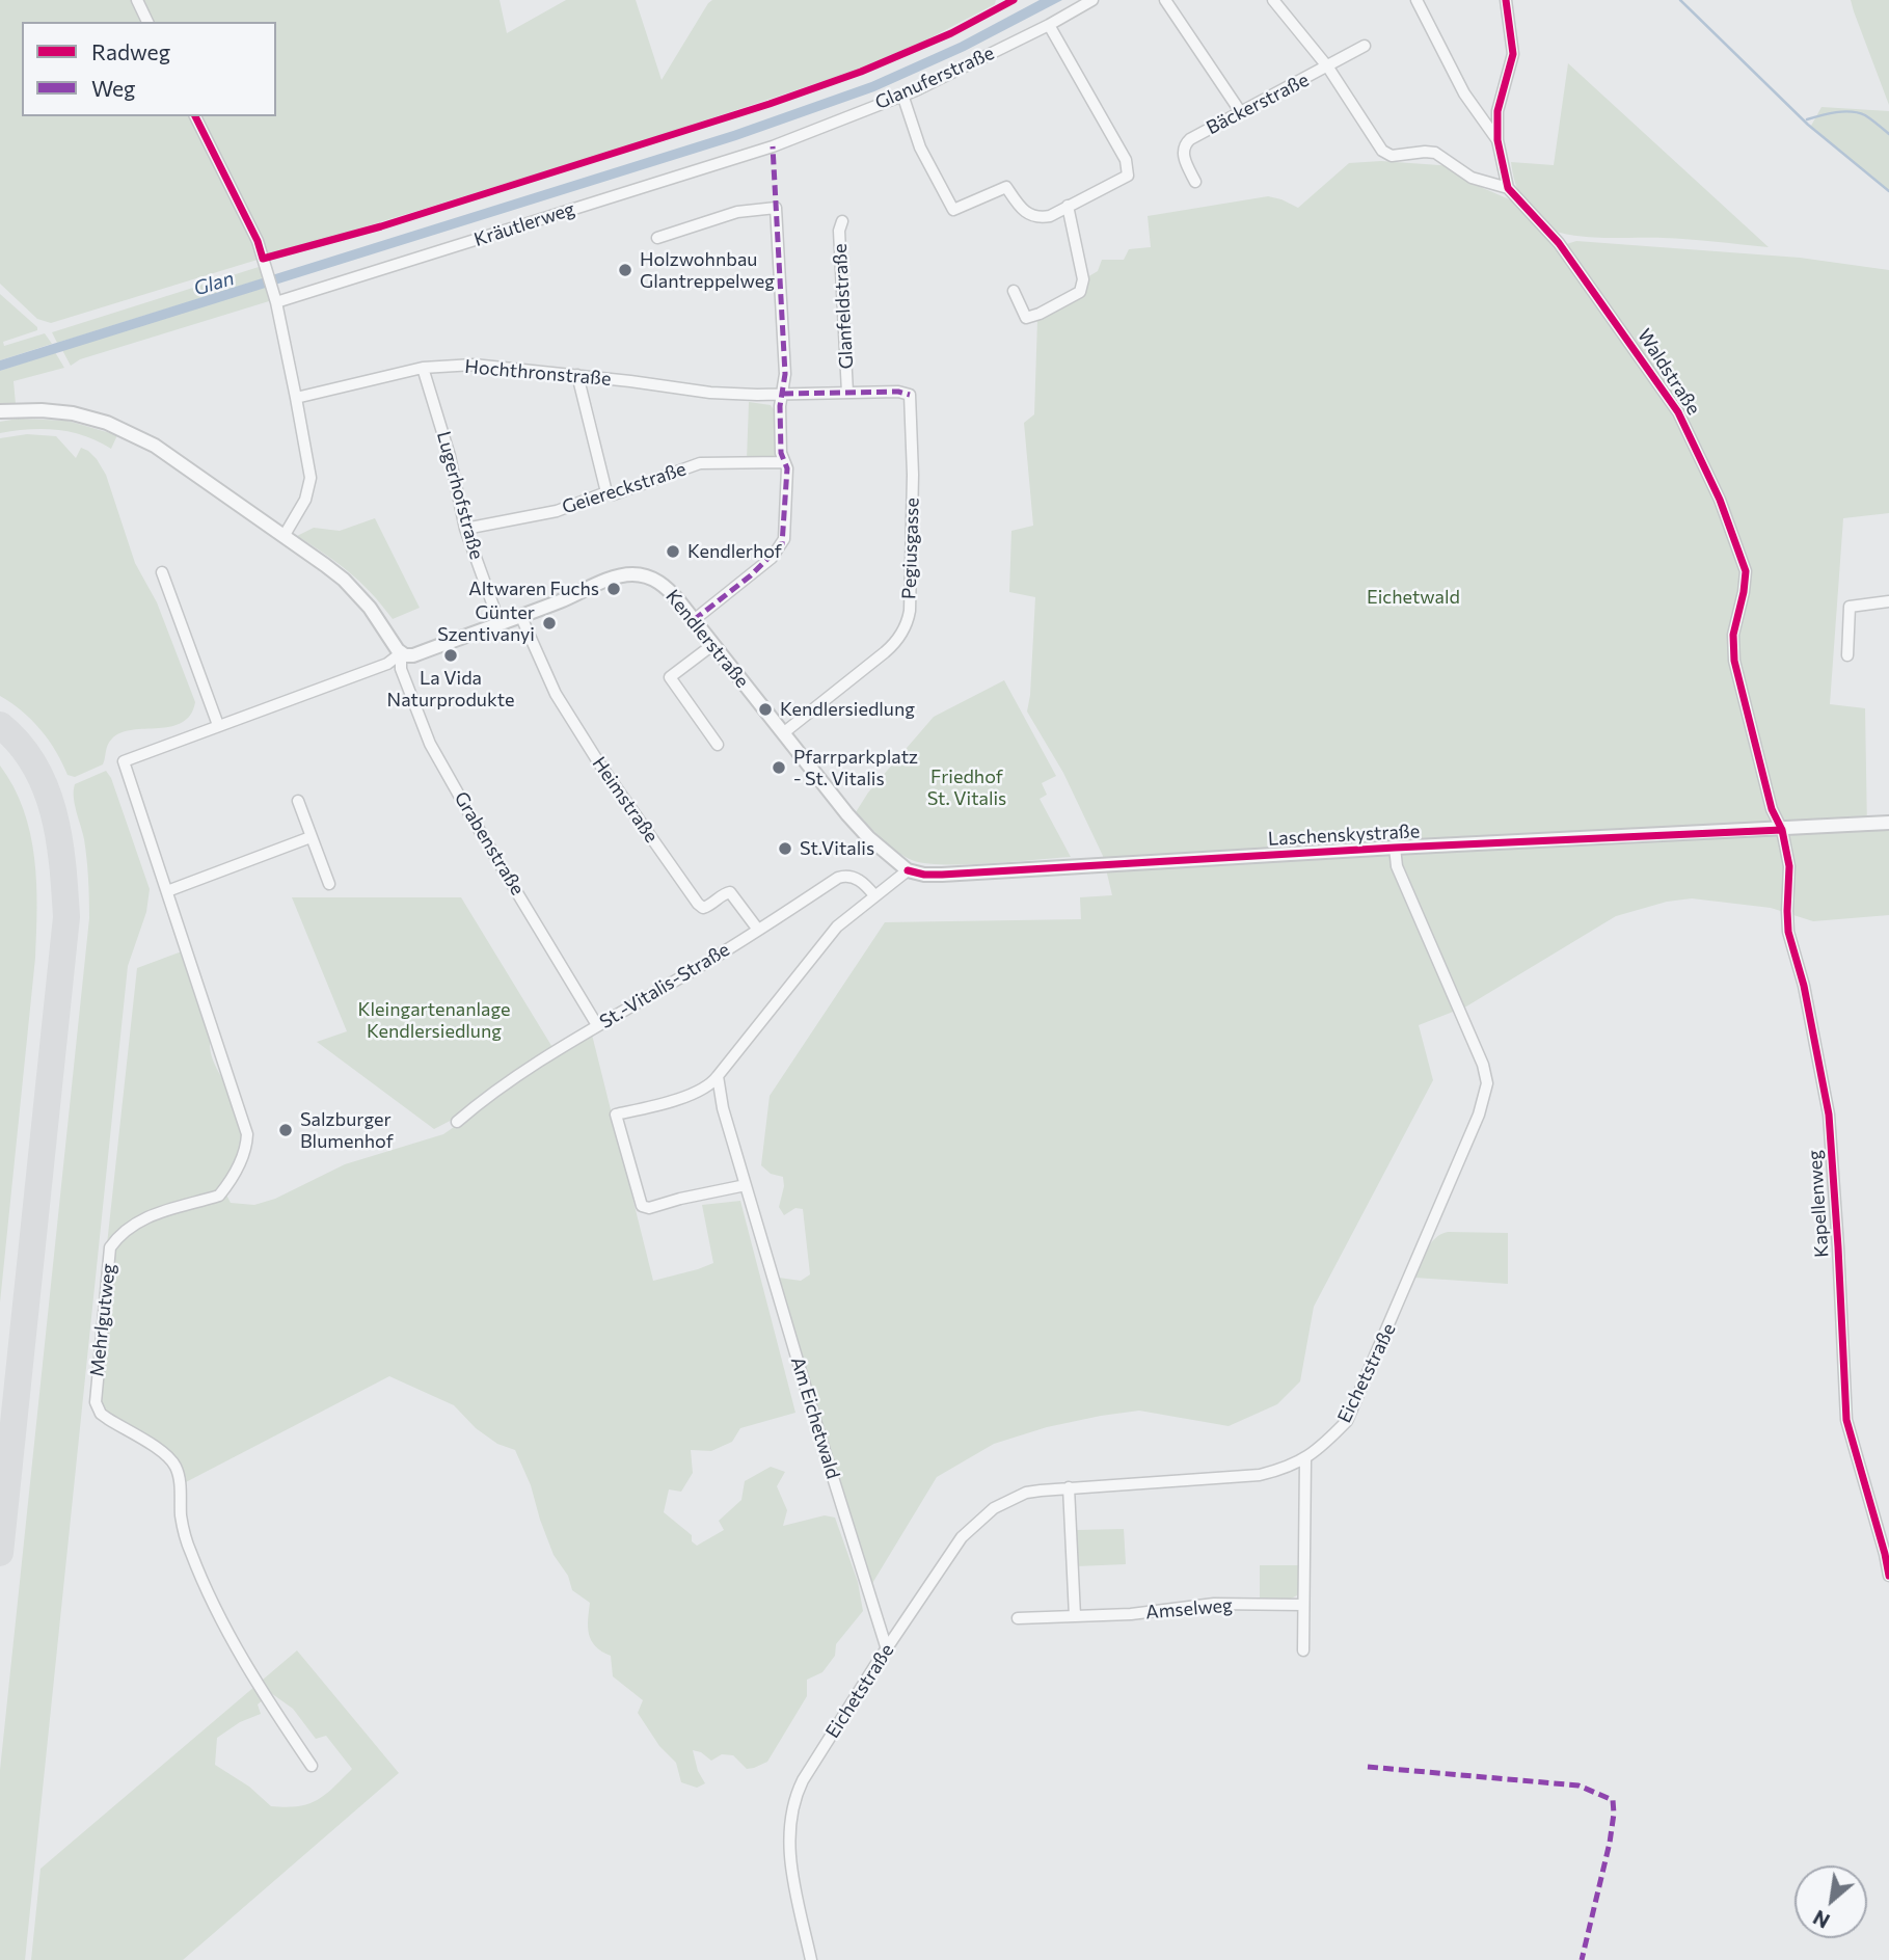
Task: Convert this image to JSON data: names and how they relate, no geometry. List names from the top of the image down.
{
  "streets": {
    "street": [
      "Glanuferstraße",
      "Bäckerstraße",
      "Kräutlerweg",
      "Glanfeldstraße",
      "Waldstraße",
      "Hochthronstraße",
      "Geiereckstraße",
      "Lugerhofstraße",
      "Pegiusgasse",
      "Kendlerstraße",
      "Heimstraße",
      "Laschenskystraße",
      "Grabenstraße",
      "St.-Vitalis-Straße",
      "Kapellenweg",
      "Mehrlgutweg",
      "Eichetstraße",
      "Am Eichetwald",
      "Amselweg"
    ]
  },
  "crossings": [
    ["Glanuferstraße", "Kräutlerweg"],
    ["Glanfeldstraße", "Hochthronstraße"],
    ["Glanfeldstraße", "Pegiusgasse"],
    ["Waldstraße", "Laschenskystraße"],
    ["Waldstraße", "Kapellenweg"],
    ["Hochthronstraße", "Lugerhofstraße"],
    ["Geiereckstraße", "Lugerhofstraße"],
    ["Lugerhofstraße", "Kendlerstraße"],
    ["Pegiusgasse", "Kendlerstraße"],
    ["Kendlerstraße", "Heimstraße"],
    ["Kendlerstraße", "Laschenskystraße"],
    ["Kendlerstraße", "Grabenstraße"],
    ["Kendlerstraße", "Mehrlgutweg"],
    ["Heimstraße", "St.-Vitalis-Straße"],
    ["Laschenskystraße", "Kapellenweg"],
    ["Laschenskystraße", "Eichetstraße"],
    ["Grabenstraße", "St.-Vitalis-Straße"],
    ["Eichetstraße", "Am Eichetwald"]
  ],
  "water": ["Glan"],
  "parks": ["Eichetwald", "Friedhof St. Vitalis", "Kleingartenanlage Kendlersiedlung"],
  "places": [
    "Holzwohnbau Glantreppelweg",
    "Kendlerhof",
    "Altwaren Fuchs",
    "Günter Szentivanyi",
    "La Vida Naturprodukte",
    "Kendlersiedlung",
    "Pfarrparkplatz - St. Vitalis",
    "St.Vitalis",
    "Salzburger Blumenhof"
  ],
  "legend": ["Radweg", "Weg"],
  "north": "bottom left"
}
